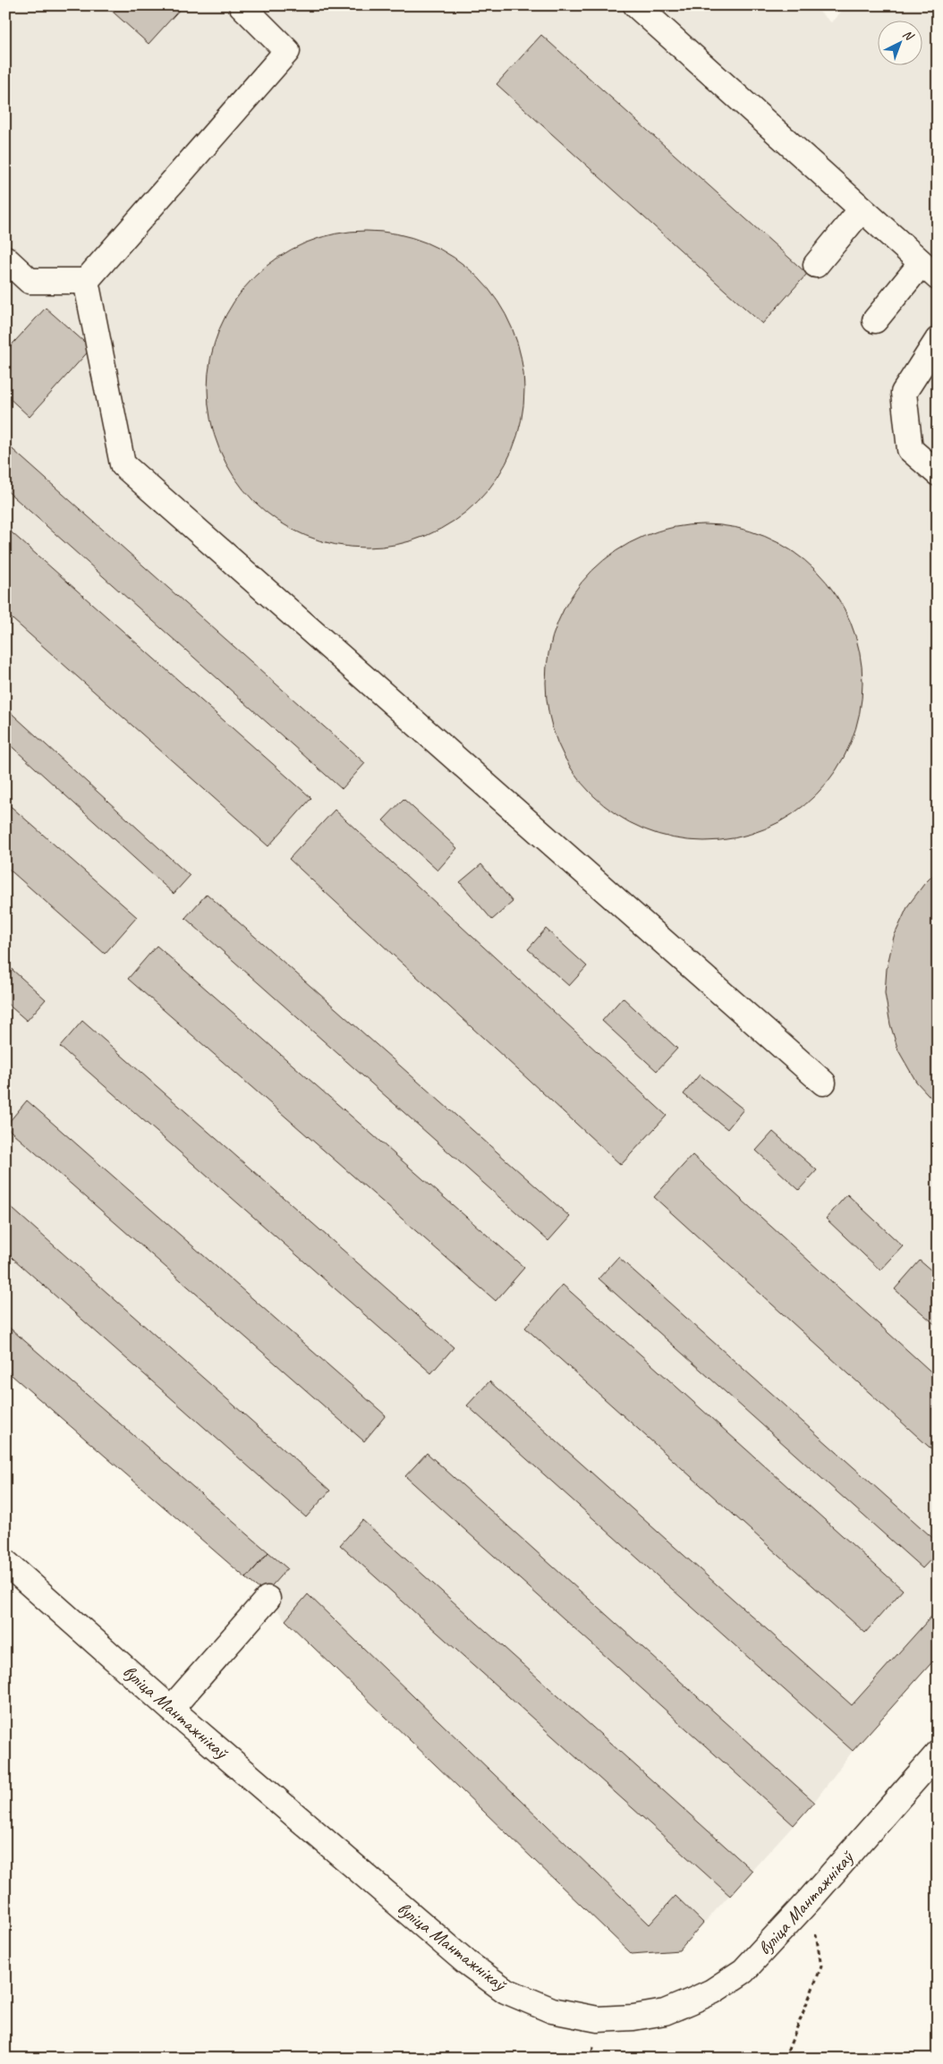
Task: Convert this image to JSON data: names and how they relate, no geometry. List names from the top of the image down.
{
  "streets": {
    "street": ["вуліца Мантажнікаў"]
  },
  "north": "top right"
}
